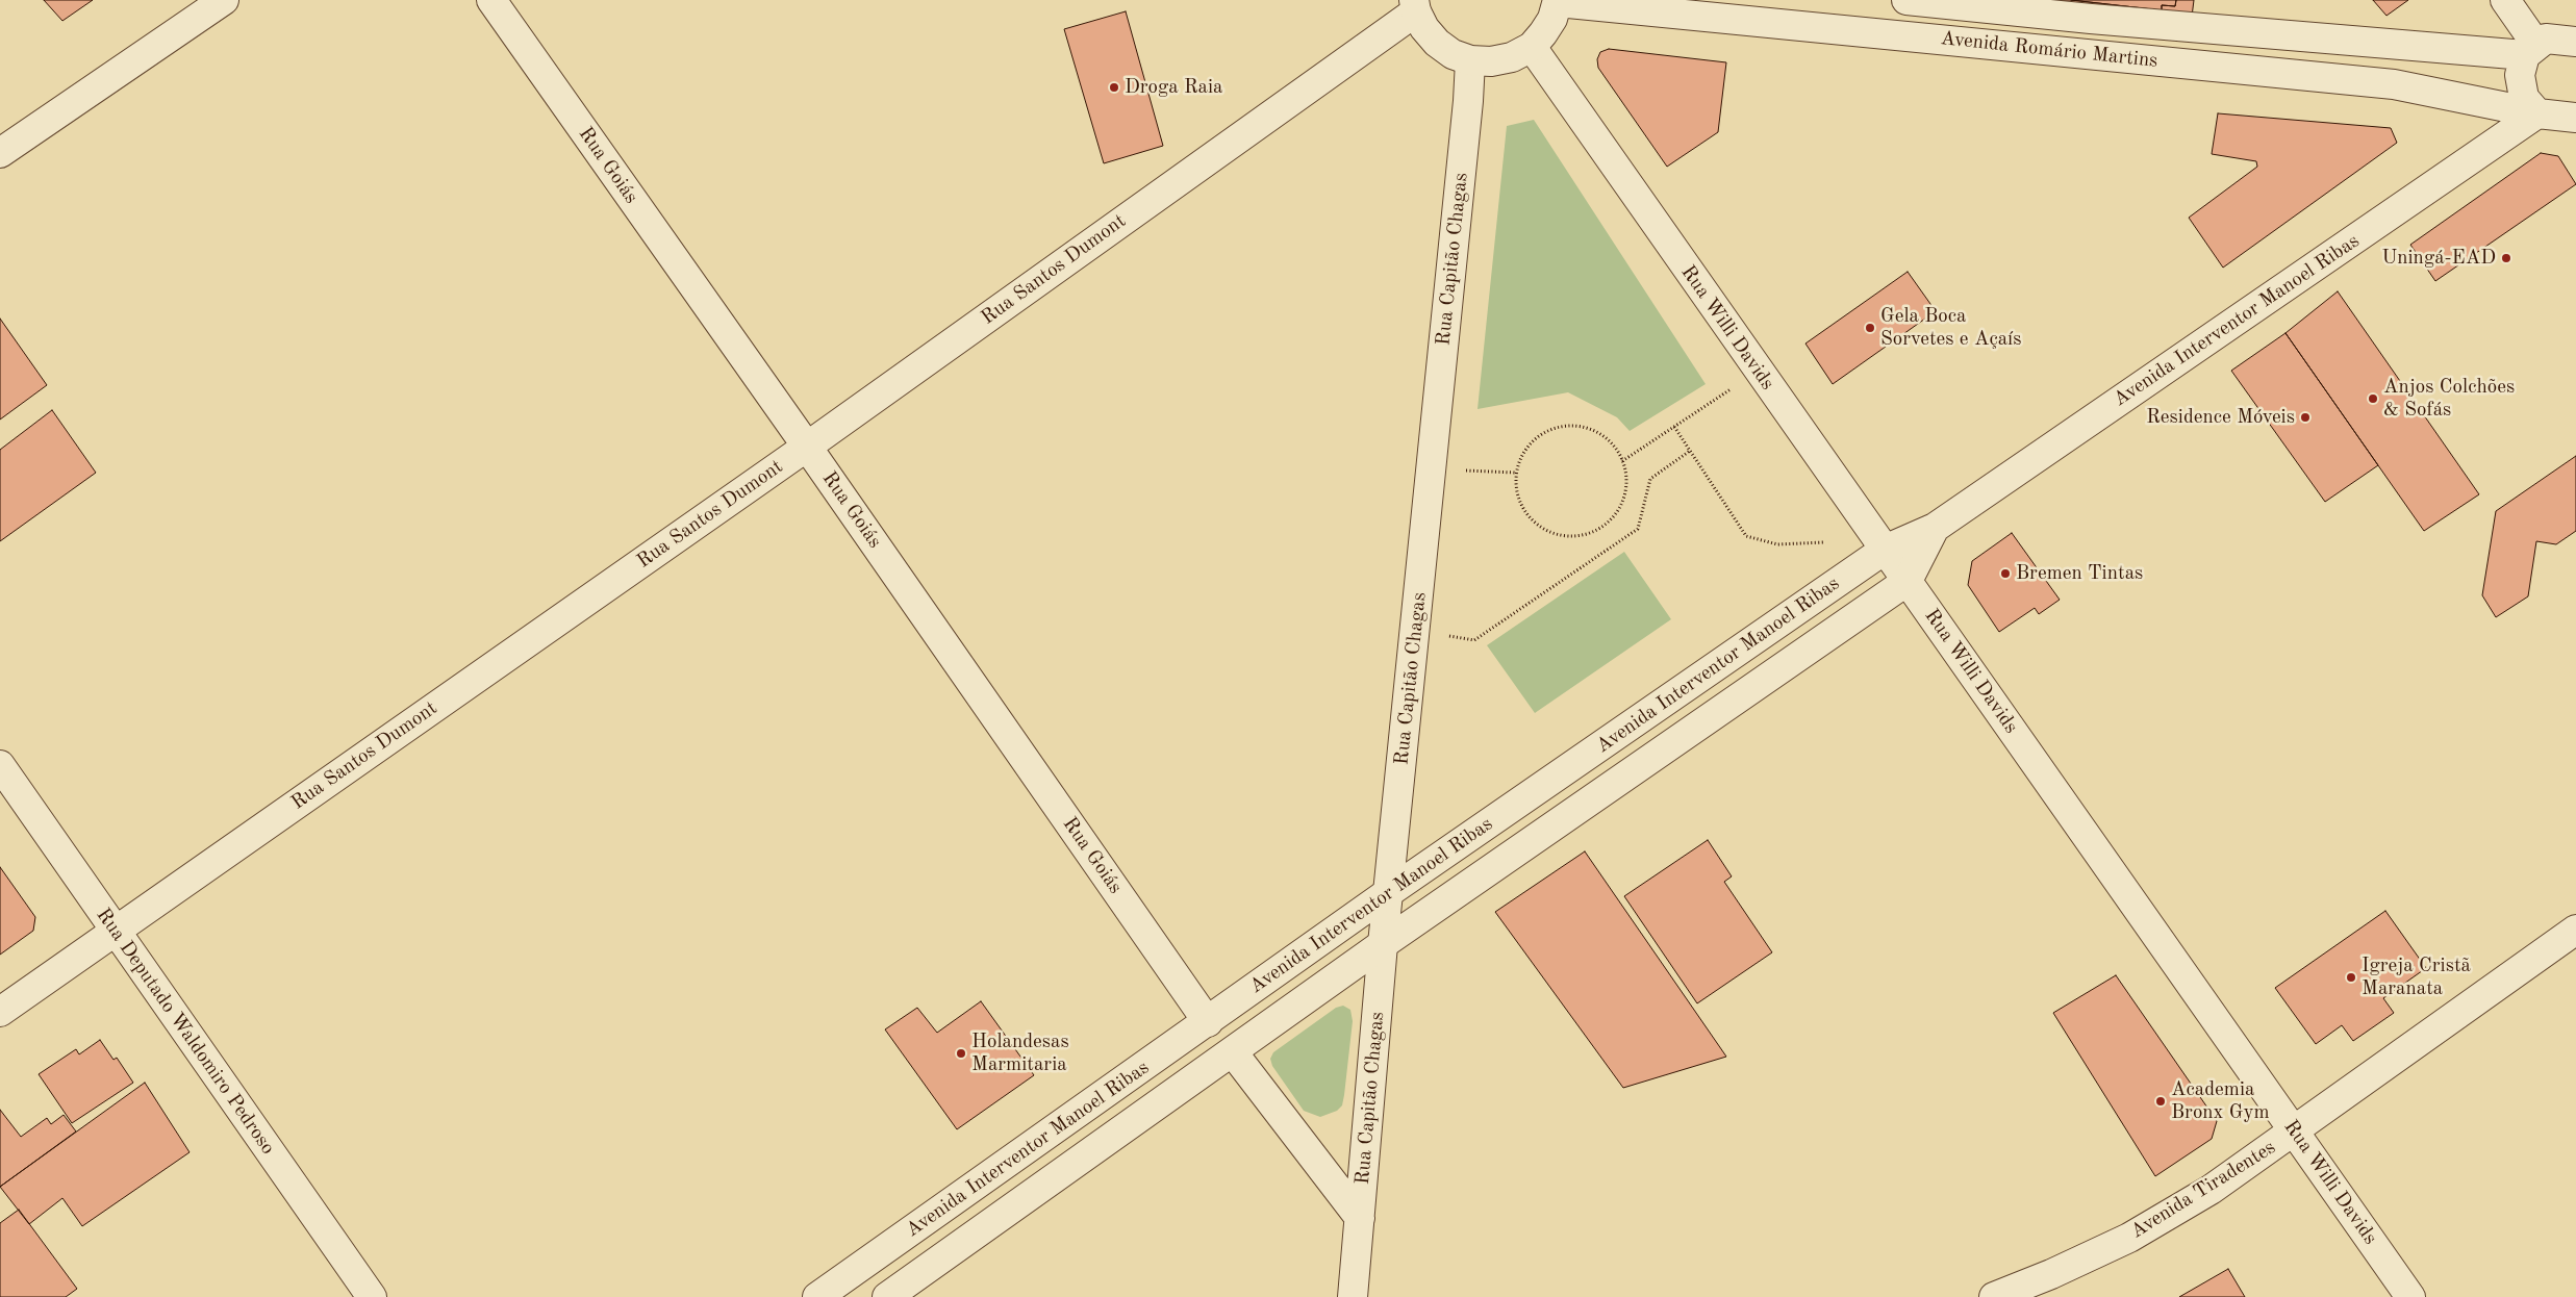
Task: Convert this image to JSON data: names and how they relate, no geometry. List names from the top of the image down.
{
  "streets": {
    "street": [
      "Avenida Romário Martins",
      "Rua Goiás",
      "Rua Capitão Chagas",
      "Rua Santos Dumont",
      "Avenida Interventor Manoel Ribas",
      "Rua Willi Davids",
      "Rua Deputado Waldomiro Pedroso",
      "Avenida Tiradentes"
    ]
  },
  "crossings": [
    ["Avenida Romário Martins", "Avenida Interventor Manoel Ribas"],
    ["Rua Goiás", "Rua Santos Dumont"],
    ["Rua Goiás", "Avenida Interventor Manoel Ribas"],
    ["Rua Capitão Chagas", "Avenida Interventor Manoel Ribas"],
    ["Rua Santos Dumont", "Rua Deputado Waldomiro Pedroso"],
    ["Avenida Interventor Manoel Ribas", "Rua Willi Davids"],
    ["Rua Willi Davids", "Avenida Tiradentes"]
  ],
  "places": [
    "Droga Raia",
    "Uningá-EAD",
    "Gela Boca Sorvetes e Açaís",
    "Anjos Colchões & Sofás",
    "Residence Móveis",
    "Bremen Tintas",
    "Igreja Cristã Maranata",
    "Holandesas Marmitaria",
    "Academia Bronx Gym"
  ]
}
